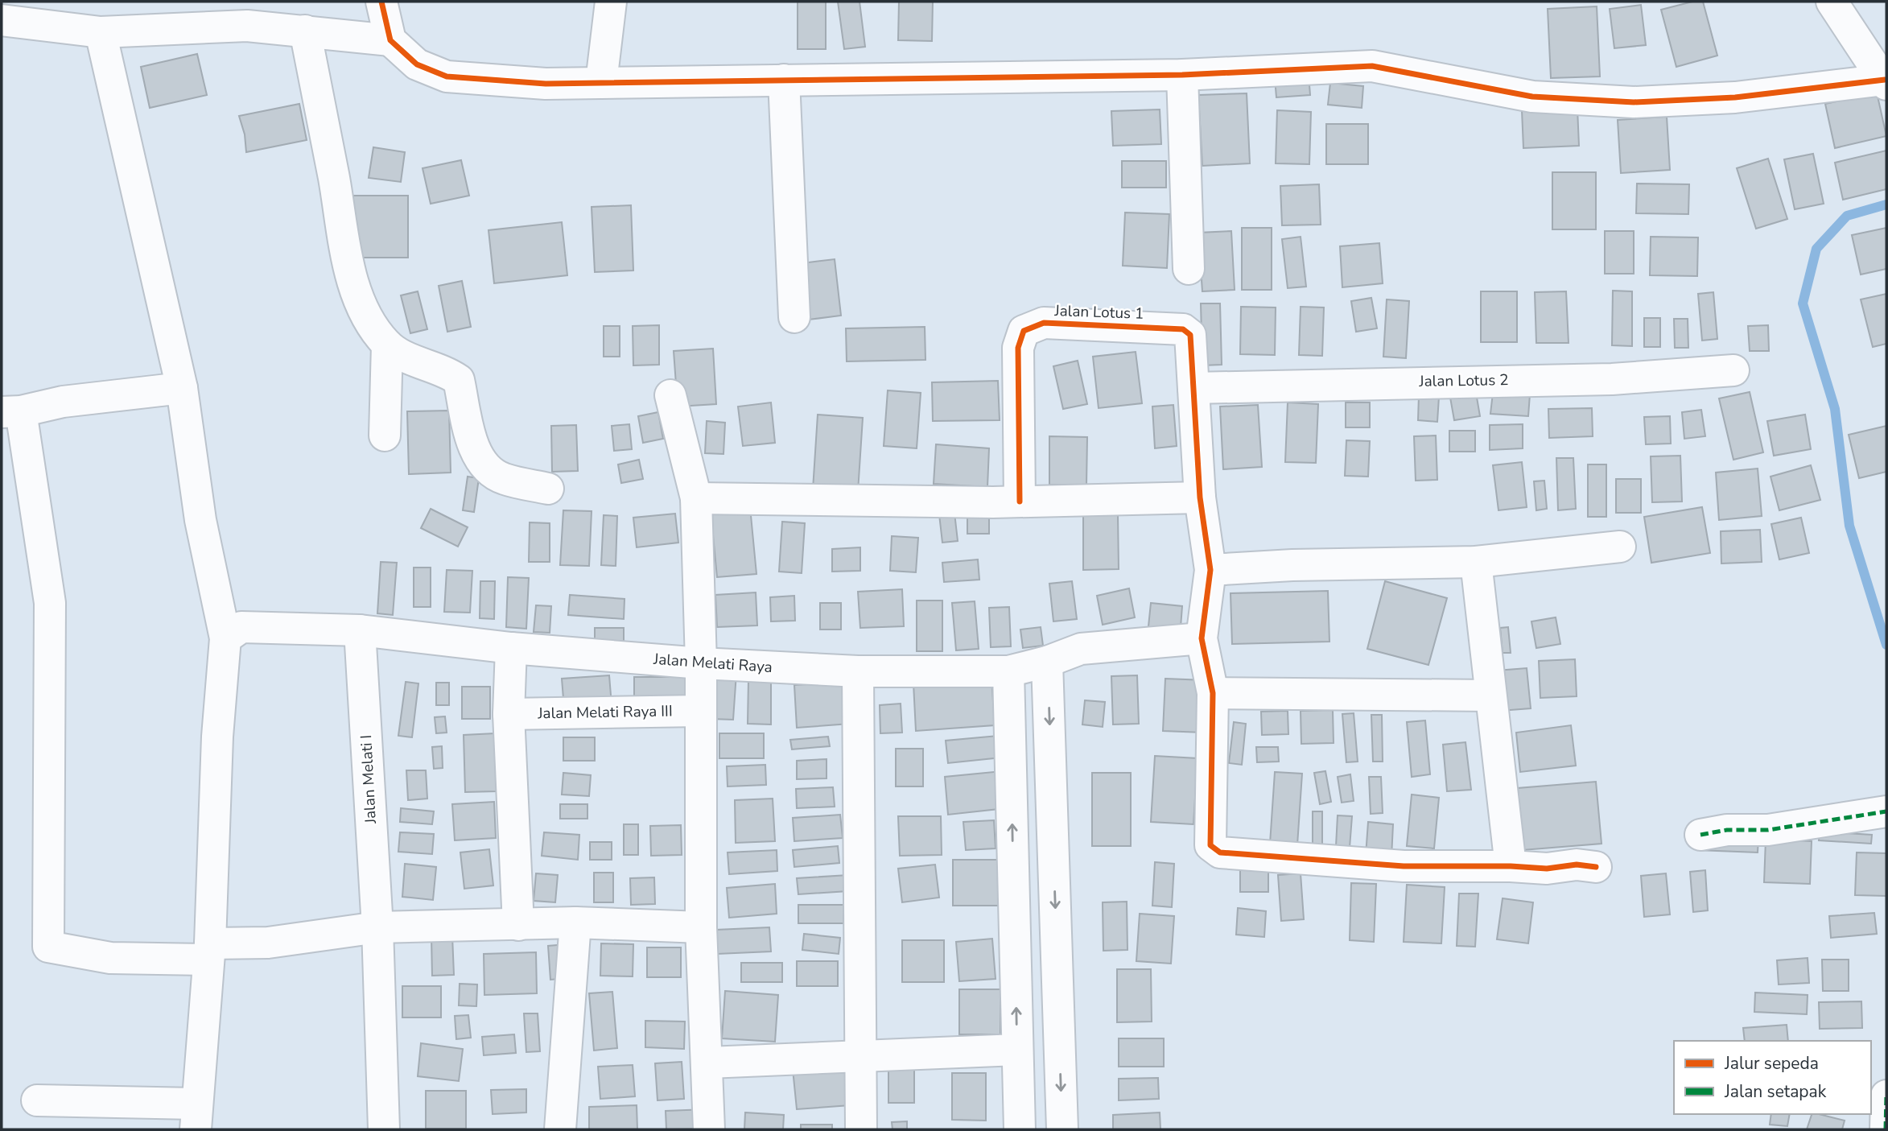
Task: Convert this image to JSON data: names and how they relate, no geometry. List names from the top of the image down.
{
  "streets": {
    "street": [
      "Jalan Lotus 1",
      "Jalan Lotus 2",
      "Jalan Melati Raya",
      "Jalan Melati Raya III",
      "Jalan Melati I"
    ]
  },
  "crossings": [
    ["Jalan Lotus 1", "Jalan Lotus 2"],
    ["Jalan Lotus 1", "Jalan Melati Raya"],
    ["Jalan Melati Raya", "Jalan Melati I"]
  ],
  "legend": ["Jalur sepeda", "Jalan setapak"]
}
